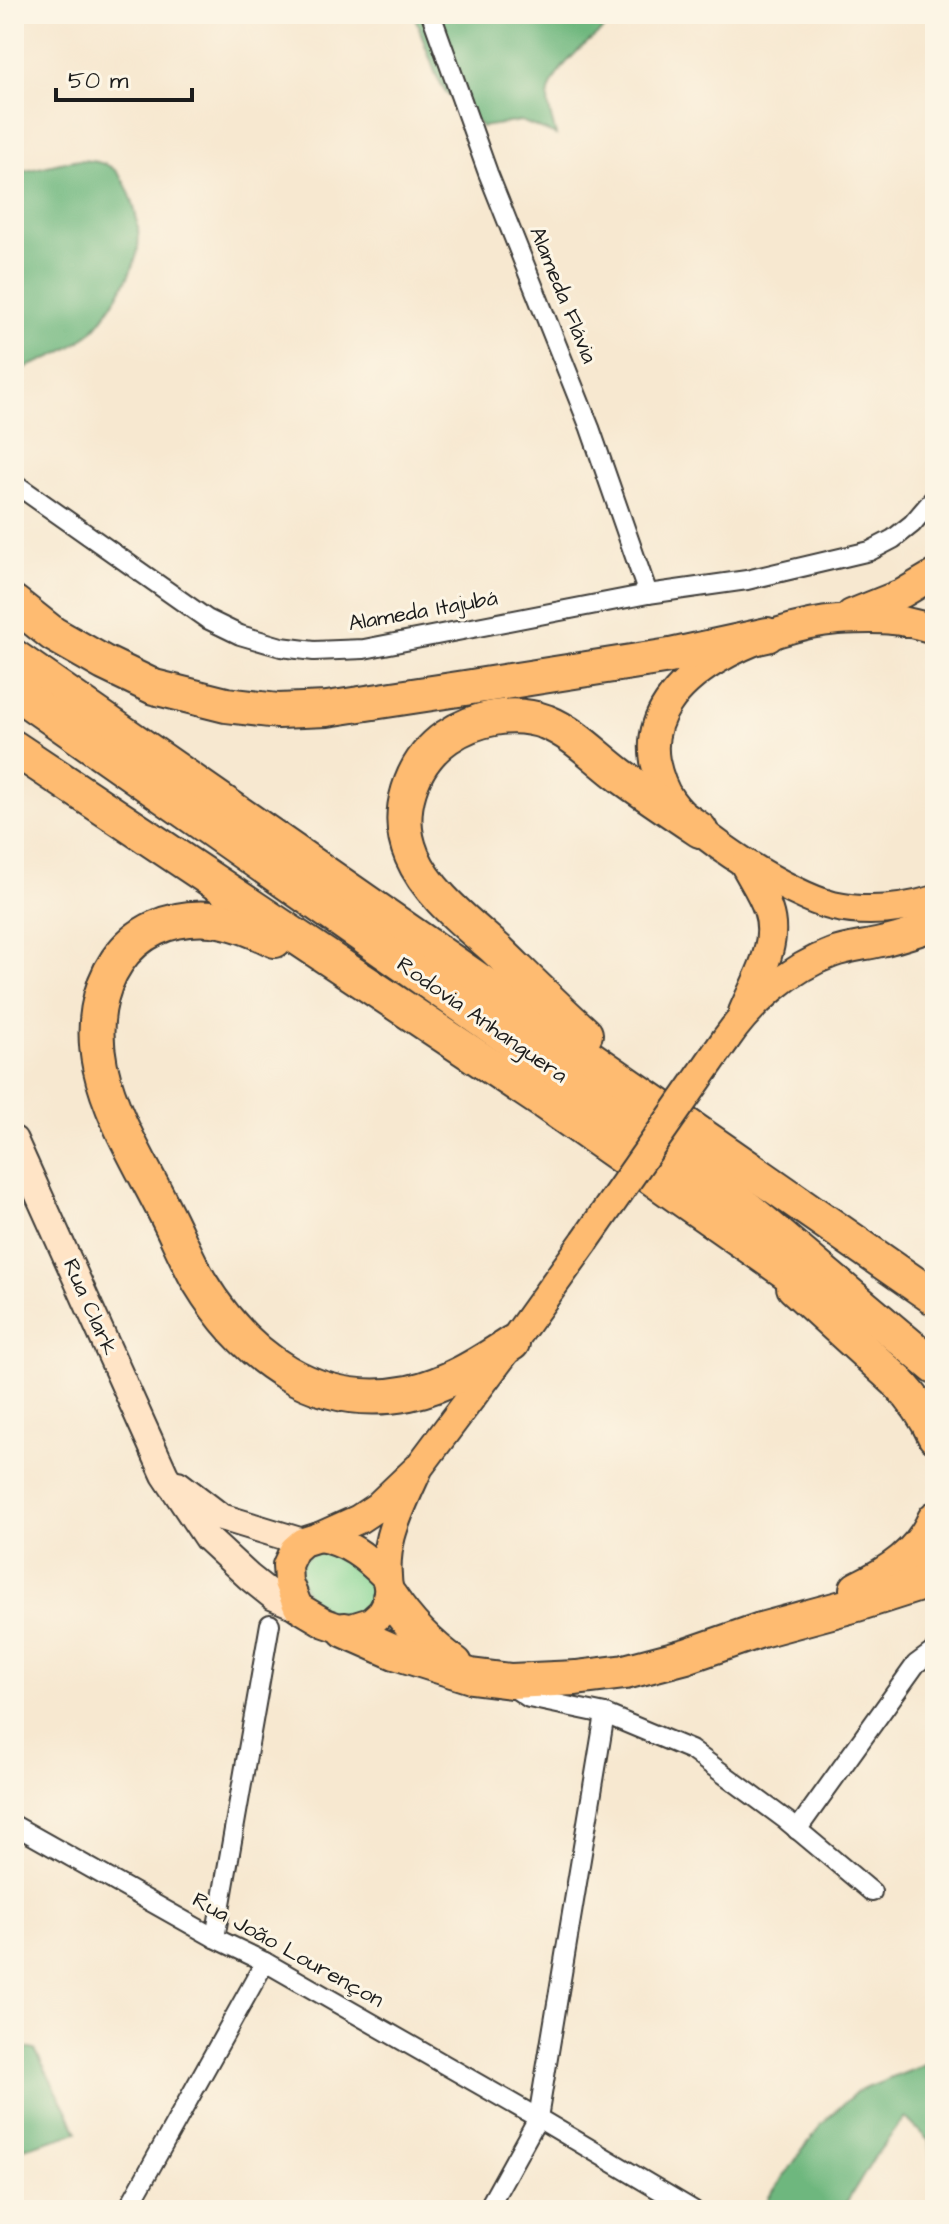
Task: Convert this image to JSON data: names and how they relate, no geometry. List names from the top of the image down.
{
  "streets": {
    "highway": ["Rodovia Anhanguera"],
    "street": [
      "Alameda Flávia",
      "Alameda Itajubá",
      "Rua Clark",
      "Rua João Lourençon"
    ]
  },
  "crossings": [
    ["Alameda Flávia", "Alameda Itajubá"]
  ],
  "scale_bar": "50 m"
}
